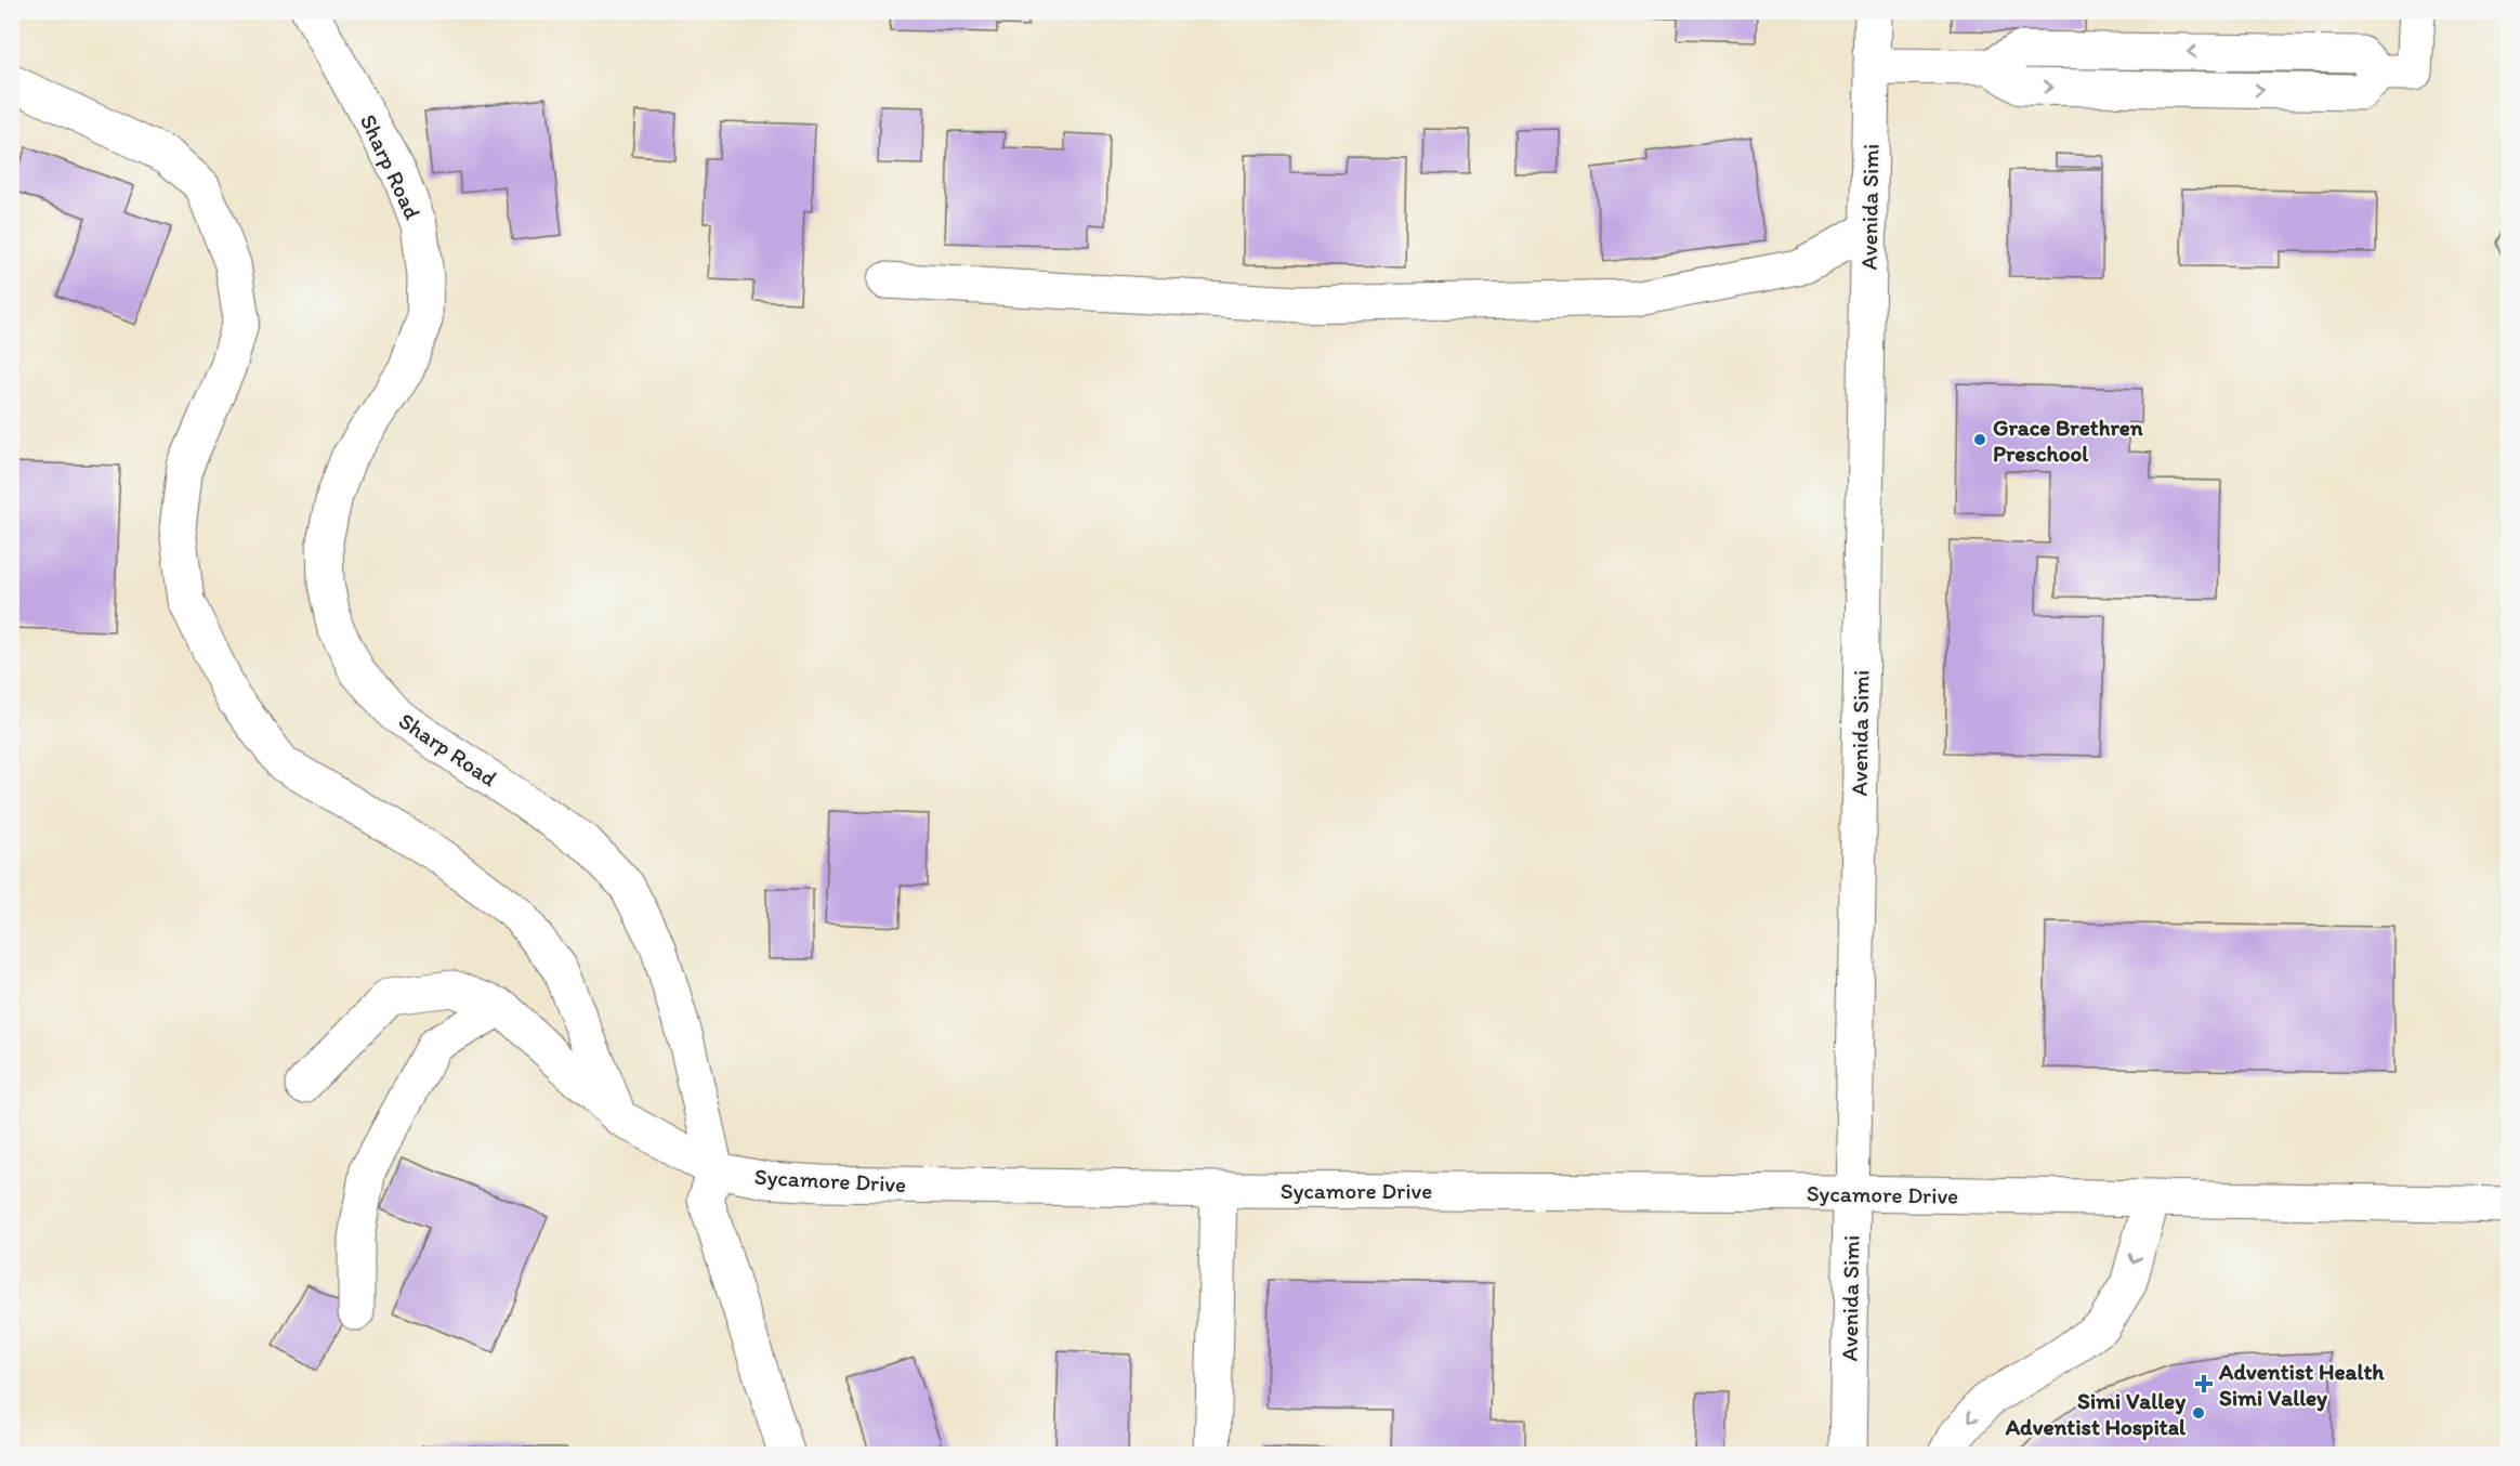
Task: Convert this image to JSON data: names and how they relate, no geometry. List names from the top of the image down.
{
  "streets": {
    "street": ["Sharp Road", "Avenida Simi", "Sycamore Drive"]
  },
  "crossings": [
    ["Sharp Road", "Sycamore Drive"],
    ["Avenida Simi", "Sycamore Drive"]
  ],
  "places": {
    "other": ["Grace Brethren Preschool", "Simi Valley Adventist Hospital"],
    "health": ["Adventist Health Simi Valley"]
  }
}
